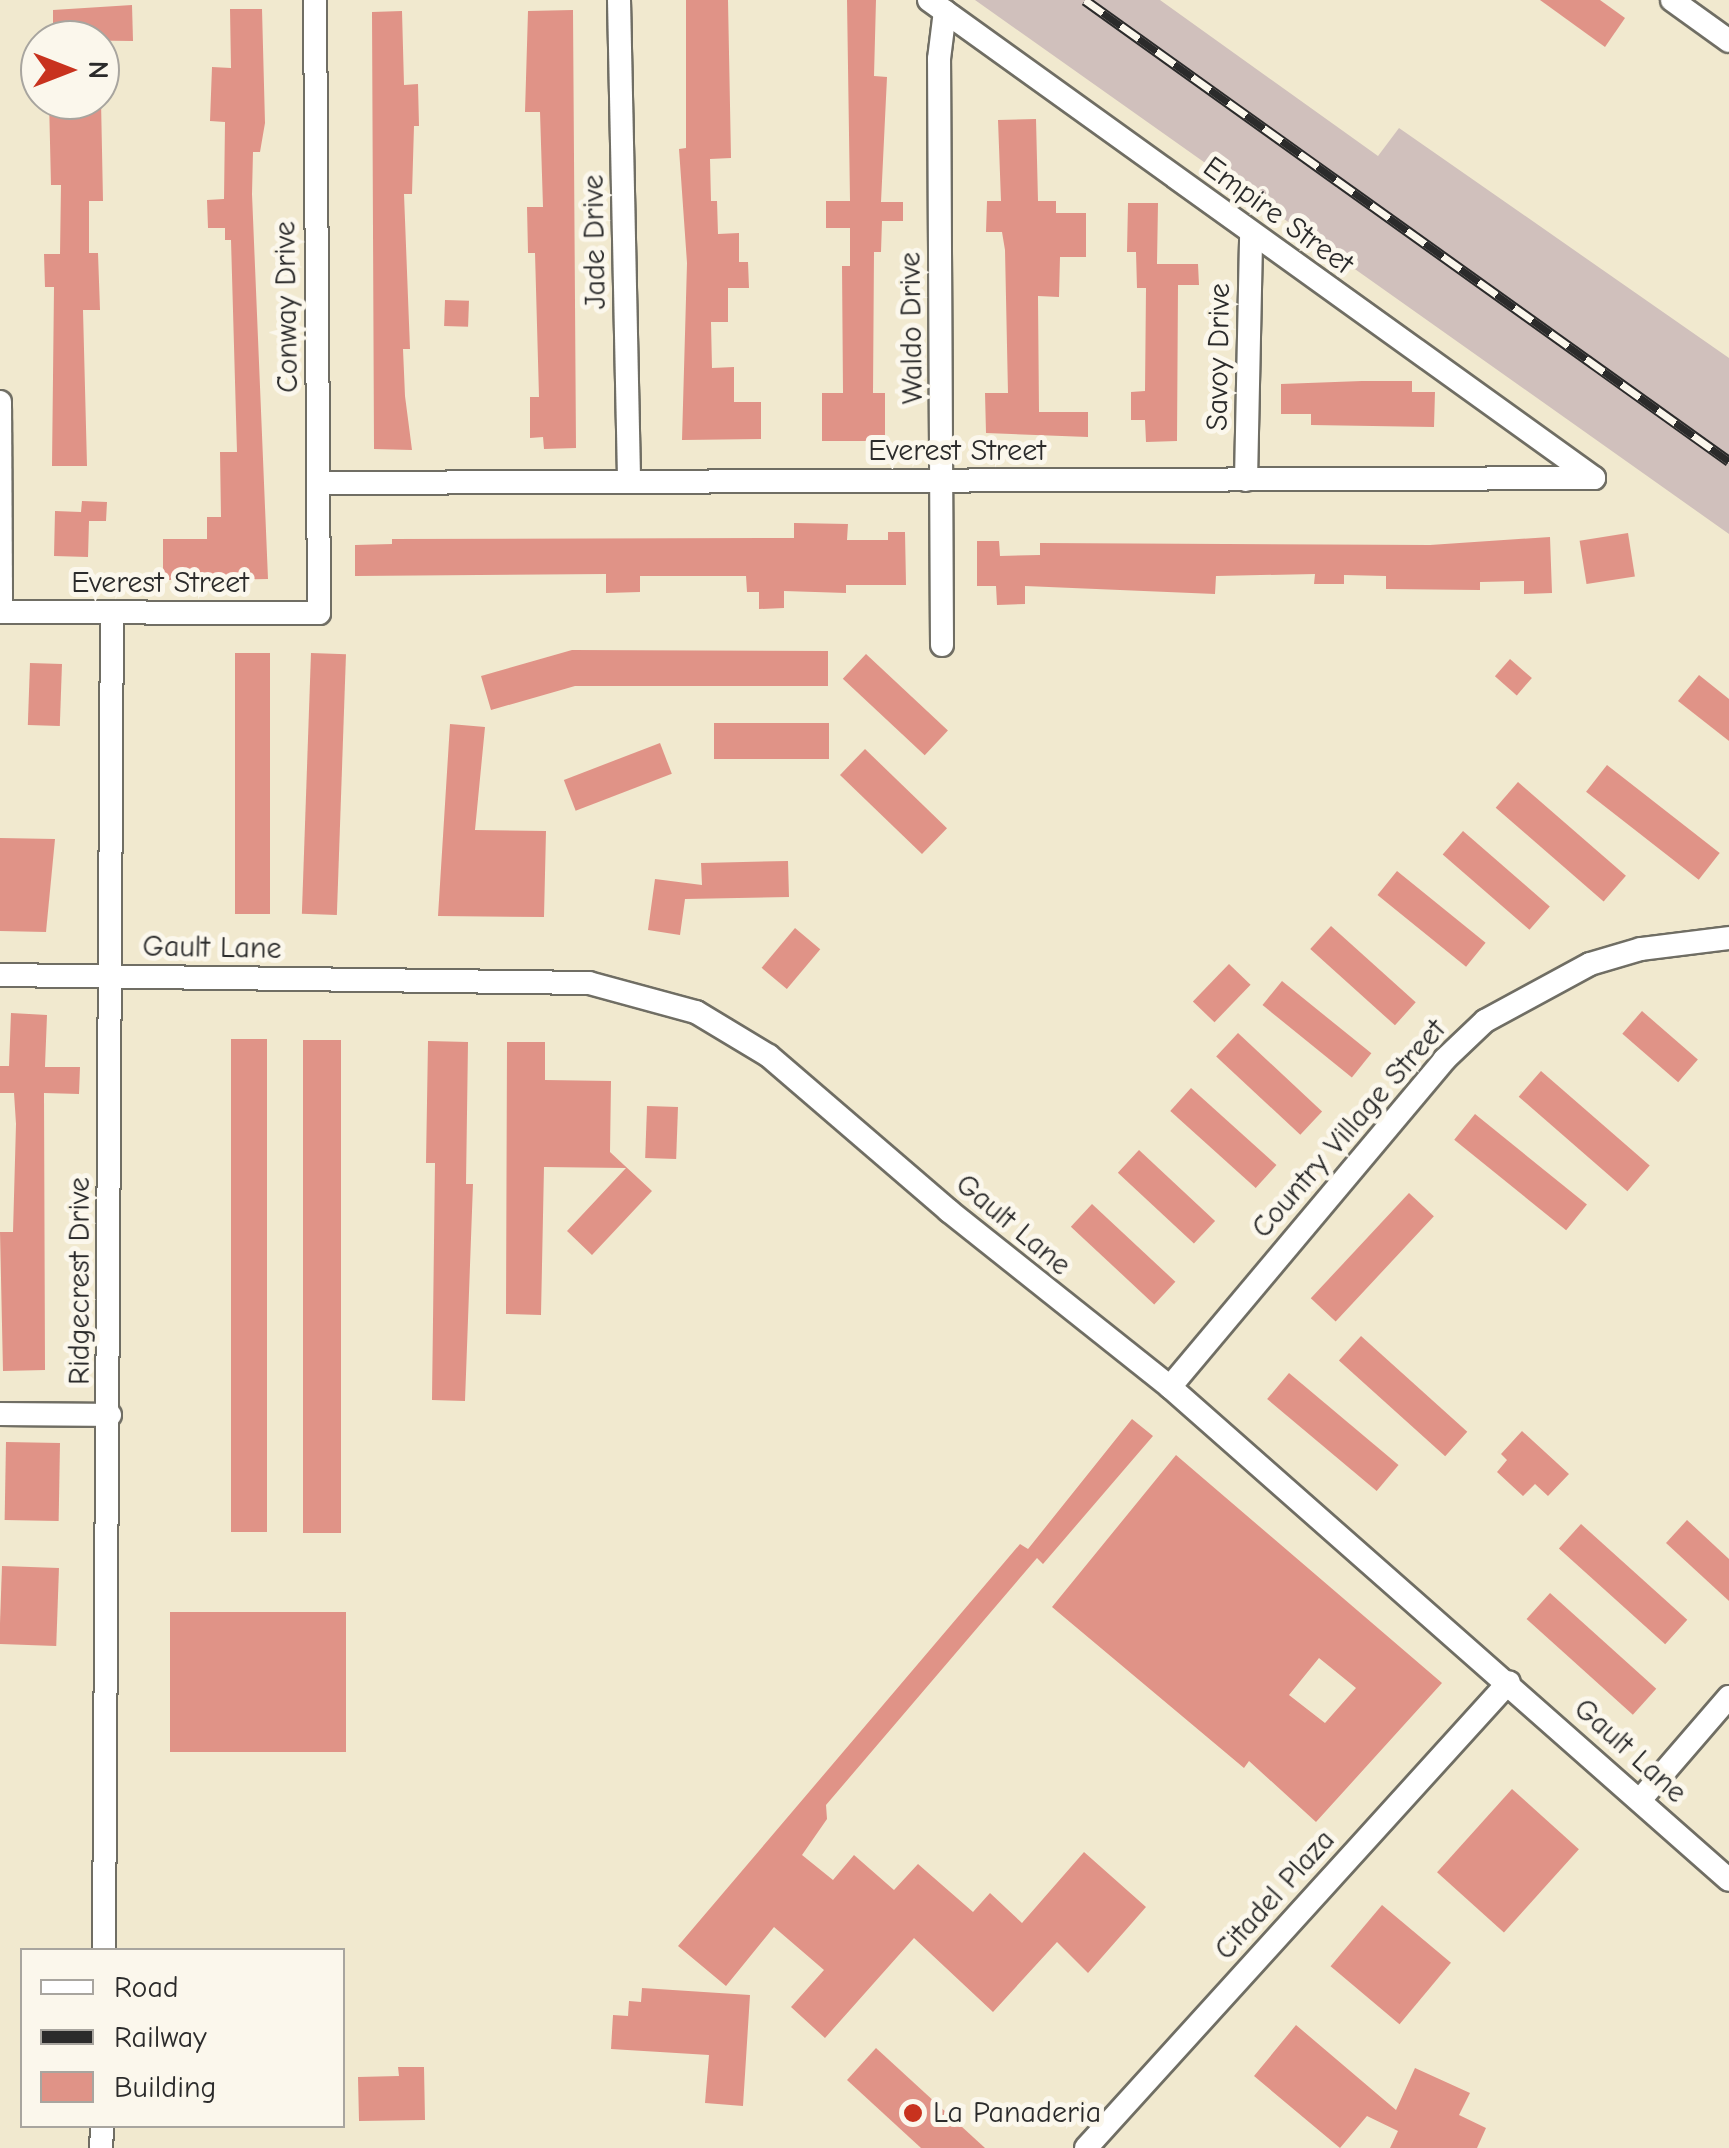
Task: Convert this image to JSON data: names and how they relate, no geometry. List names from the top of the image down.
{
  "streets": {
    "street": [
      "Empire Street",
      "Jade Drive",
      "Conway Drive",
      "Waldo Drive",
      "Savoy Drive",
      "Everest Street",
      "Gault Lane",
      "Country Village Street",
      "Ridgecrest Drive",
      "Citadel Plaza"
    ]
  },
  "crossings": [
    ["Empire Street", "Waldo Drive"],
    ["Empire Street", "Savoy Drive"],
    ["Empire Street", "Everest Street"],
    ["Jade Drive", "Everest Street"],
    ["Conway Drive", "Everest Street"],
    ["Waldo Drive", "Everest Street"],
    ["Savoy Drive", "Everest Street"],
    ["Everest Street", "Ridgecrest Drive"],
    ["Gault Lane", "Country Village Street"],
    ["Gault Lane", "Ridgecrest Drive"],
    ["Gault Lane", "Citadel Plaza"]
  ],
  "places": ["La Panaderia"],
  "legend": ["Road", "Railway", "Building"],
  "north": "right"
}
